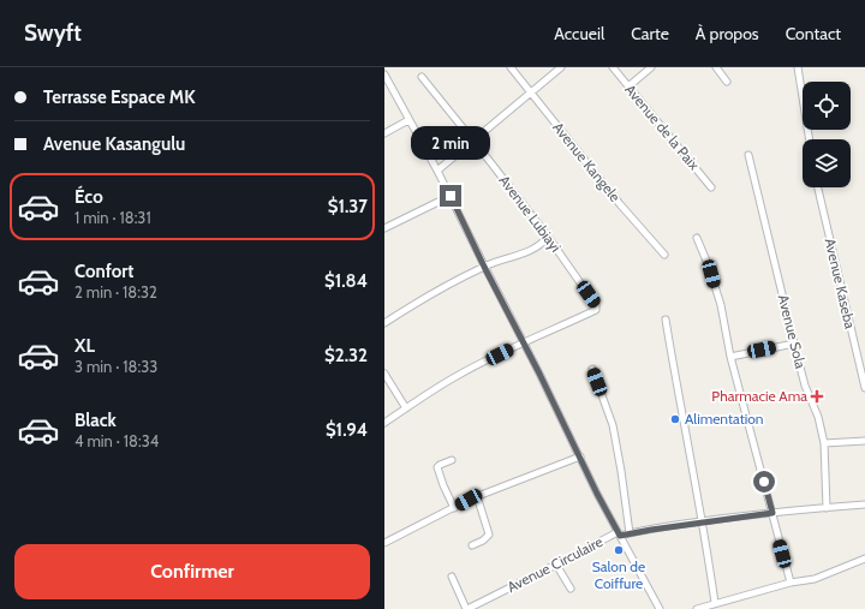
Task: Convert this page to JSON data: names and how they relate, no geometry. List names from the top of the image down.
{
  "streets": {
    "street": [
      "Avenue de la Paix",
      "Avenue Kangele",
      "Avenue Lubiayi",
      "Avenue Kaseba",
      "Avenue Sola",
      "Avenue Circulaire"
    ]
  },
  "crossings": [
    ["Avenue Sola", "Avenue Circulaire"]
  ],
  "places": {
    "health": ["Pharmacie Ama"],
    "other": ["Alimentation", "Salon de Coiffure"]
  },
  "page": {
    "header": "Swyft",
    "nav": [
      "Accueil",
      "Carte",
      "À propos",
      "Contact"
    ],
    "banner": ["Terrasse Espace MK", "Avenue Kasangulu"],
    "bubble": "2 min",
    "list": [
      {
        "name": "Éco",
        "note": "1 min · 18:31",
        "value": "$1.37"
      },
      {
        "name": "Confort",
        "note": "2 min · 18:32",
        "value": "$1.84"
      },
      {
        "name": "XL",
        "note": "3 min · 18:33",
        "value": "$2.32"
      },
      {
        "name": "Black",
        "note": "4 min · 18:34",
        "value": "$1.94"
      }
    ],
    "buttons": "Confirmer"
  }
}
